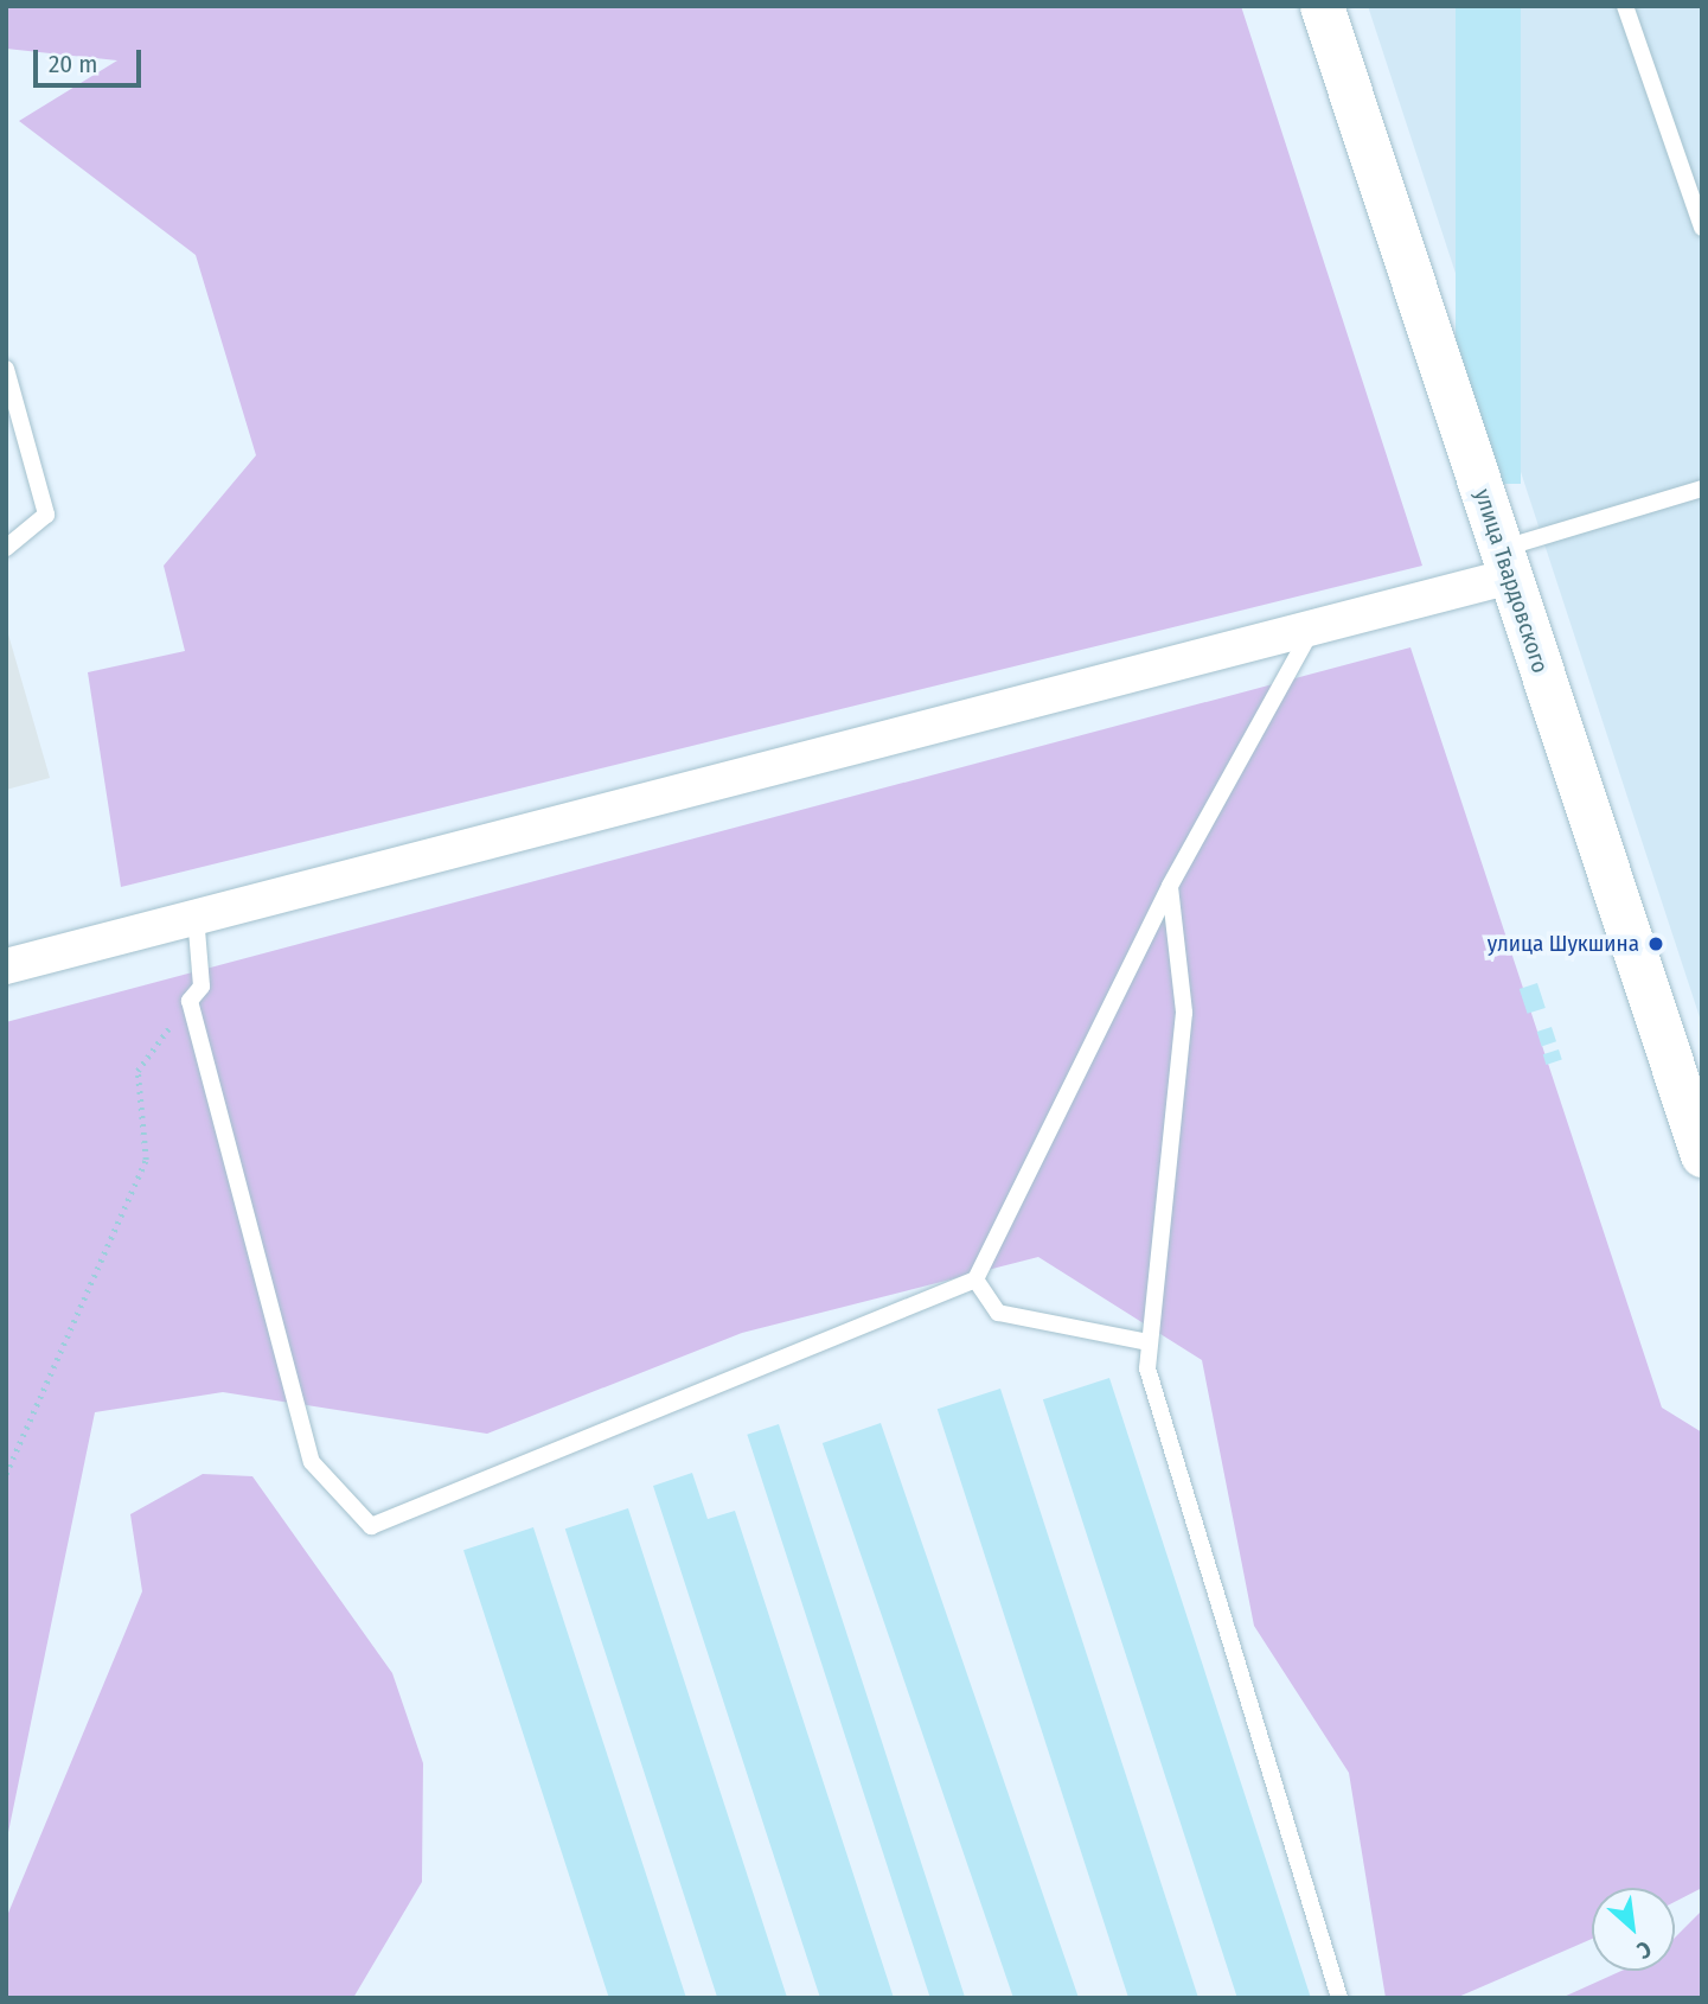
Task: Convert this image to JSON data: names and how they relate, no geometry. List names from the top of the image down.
{
  "streets": {
    "street": ["улица Твардовского"]
  },
  "places": ["улица Шукшина"],
  "scale_bar": "20 m",
  "north": "bottom right"
}
